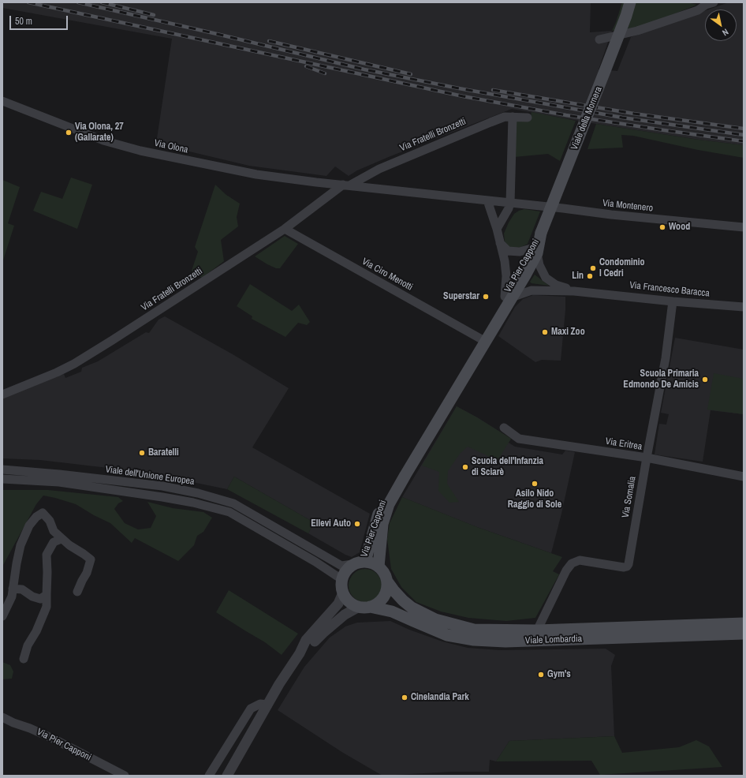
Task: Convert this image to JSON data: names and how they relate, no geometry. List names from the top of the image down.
{
  "streets": {
    "main road": ["Viale della Mornera", "Via Pier Capponi", "Viale Lombardia"],
    "street": [
      "Via Fratelli Bronzetti",
      "Via Olona",
      "Via Montenero",
      "Via Ciro Menotti",
      "Via Francesco Baracca",
      "Via Eritrea",
      "Viale dell'Unione Europea",
      "Via Somalia"
    ]
  },
  "crossings": [
    ["Viale della Mornera", "Via Pier Capponi"],
    ["Via Fratelli Bronzetti", "Via Olona"],
    ["Via Fratelli Bronzetti", "Via Montenero"],
    ["Via Fratelli Bronzetti", "Via Ciro Menotti"],
    ["Via Olona", "Via Montenero"],
    ["Via Pier Capponi", "Via Ciro Menotti"],
    ["Via Pier Capponi", "Via Francesco Baracca"],
    ["Via Pier Capponi", "Viale dell'Unione Europea"],
    ["Via Pier Capponi", "Viale Lombardia"],
    ["Via Francesco Baracca", "Via Somalia"],
    ["Via Eritrea", "Via Somalia"],
    ["Viale dell'Unione Europea", "Viale Lombardia"],
    ["Via Somalia", "Viale Lombardia"]
  ],
  "places": [
    "Via Olona, 27 (Gallarate)",
    "Wood",
    "Condominio I Cedri",
    "Lin",
    "Superstar",
    "Maxi Zoo",
    "Scuola Primaria Edmondo De Amicis",
    "Baratelli",
    "Scuola dell'Infanzia di Sciarè",
    "Asilo Nido Raggio di Sole",
    "Ellevi Auto",
    "Gym's",
    "Cinelandia Park"
  ],
  "scale_bar": "50 m",
  "north": "bottom right"
}
